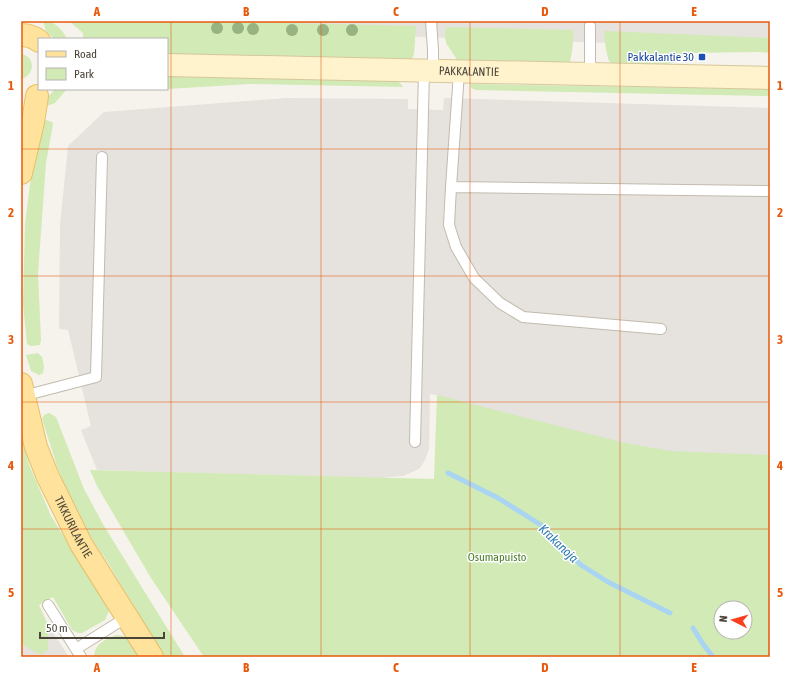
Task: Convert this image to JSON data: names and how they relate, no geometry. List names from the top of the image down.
{
  "streets": {
    "main road": ["PAKKALANTIE", "TIKKURILANTIE"]
  },
  "water": ["Krakanoja"],
  "parks": ["Osumapuisto"],
  "places": {
    "transit": ["Pakkalantie 30"]
  },
  "legend": ["Road", "Park"],
  "scale_bar": "50 m",
  "north": "left",
  "grid": {
    "columns": [
      "A",
      "B",
      "C",
      "D",
      "E"
    ],
    "rows": [
      "1",
      "2",
      "3",
      "4",
      "5"
    ]
  }
}
